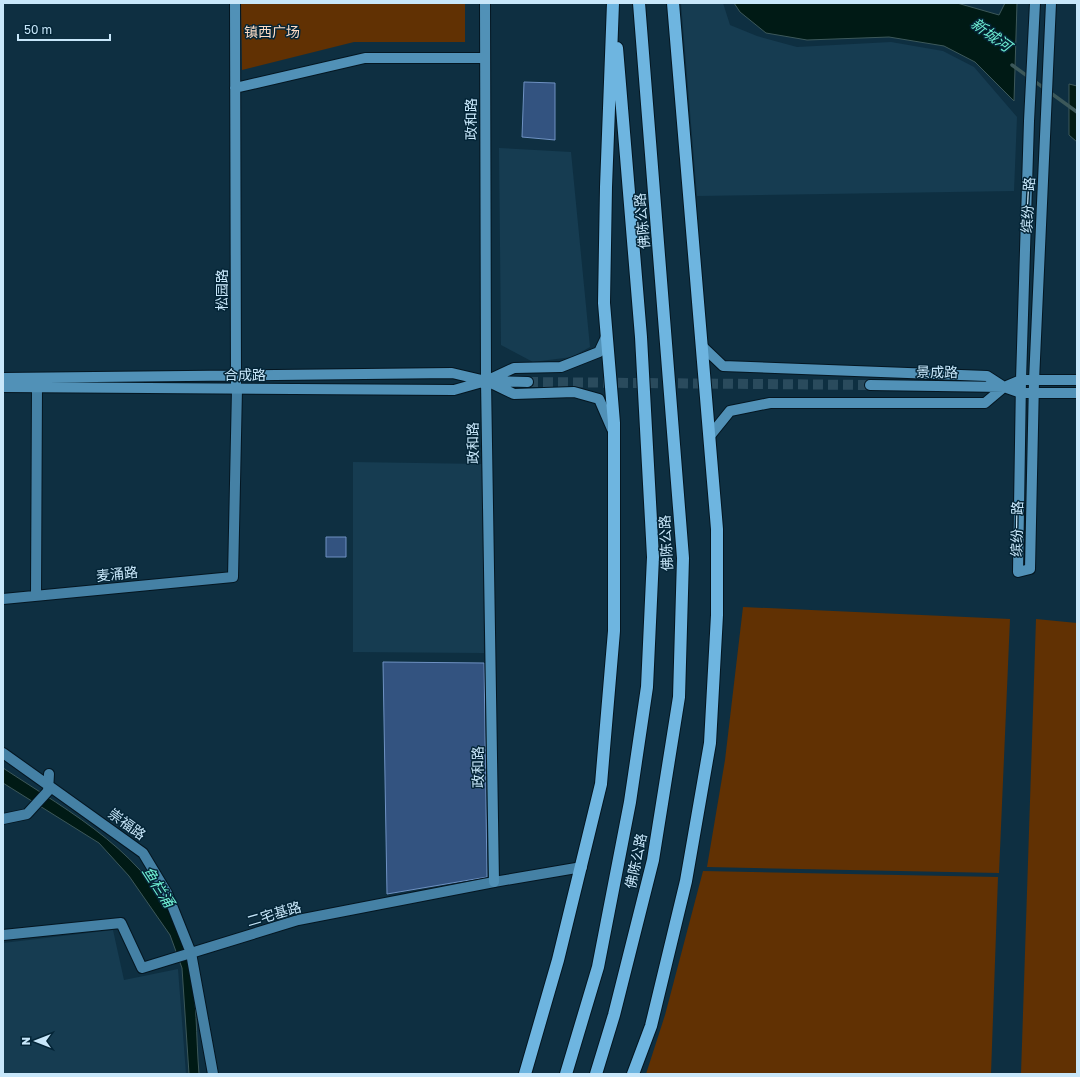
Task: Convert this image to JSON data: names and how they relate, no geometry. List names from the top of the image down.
{
  "streets": {
    "highway": ["佛陈公路"],
    "street": [
      "政和路",
      "缤纷一路",
      "松园路",
      "景成路",
      "合成路",
      "麦涌路",
      "崇福路",
      "二宅基路"
    ]
  },
  "crossings": [
    ["政和路", "合成路"],
    ["政和路", "二宅基路"],
    ["缤纷一路", "景成路"],
    ["松园路", "合成路"],
    ["松园路", "麦涌路"],
    ["崇福路", "二宅基路"]
  ],
  "water": ["新城河", "鱼栏涌"],
  "parks": ["镇西广场"],
  "scale_bar": "50 m",
  "north": "left"
}
